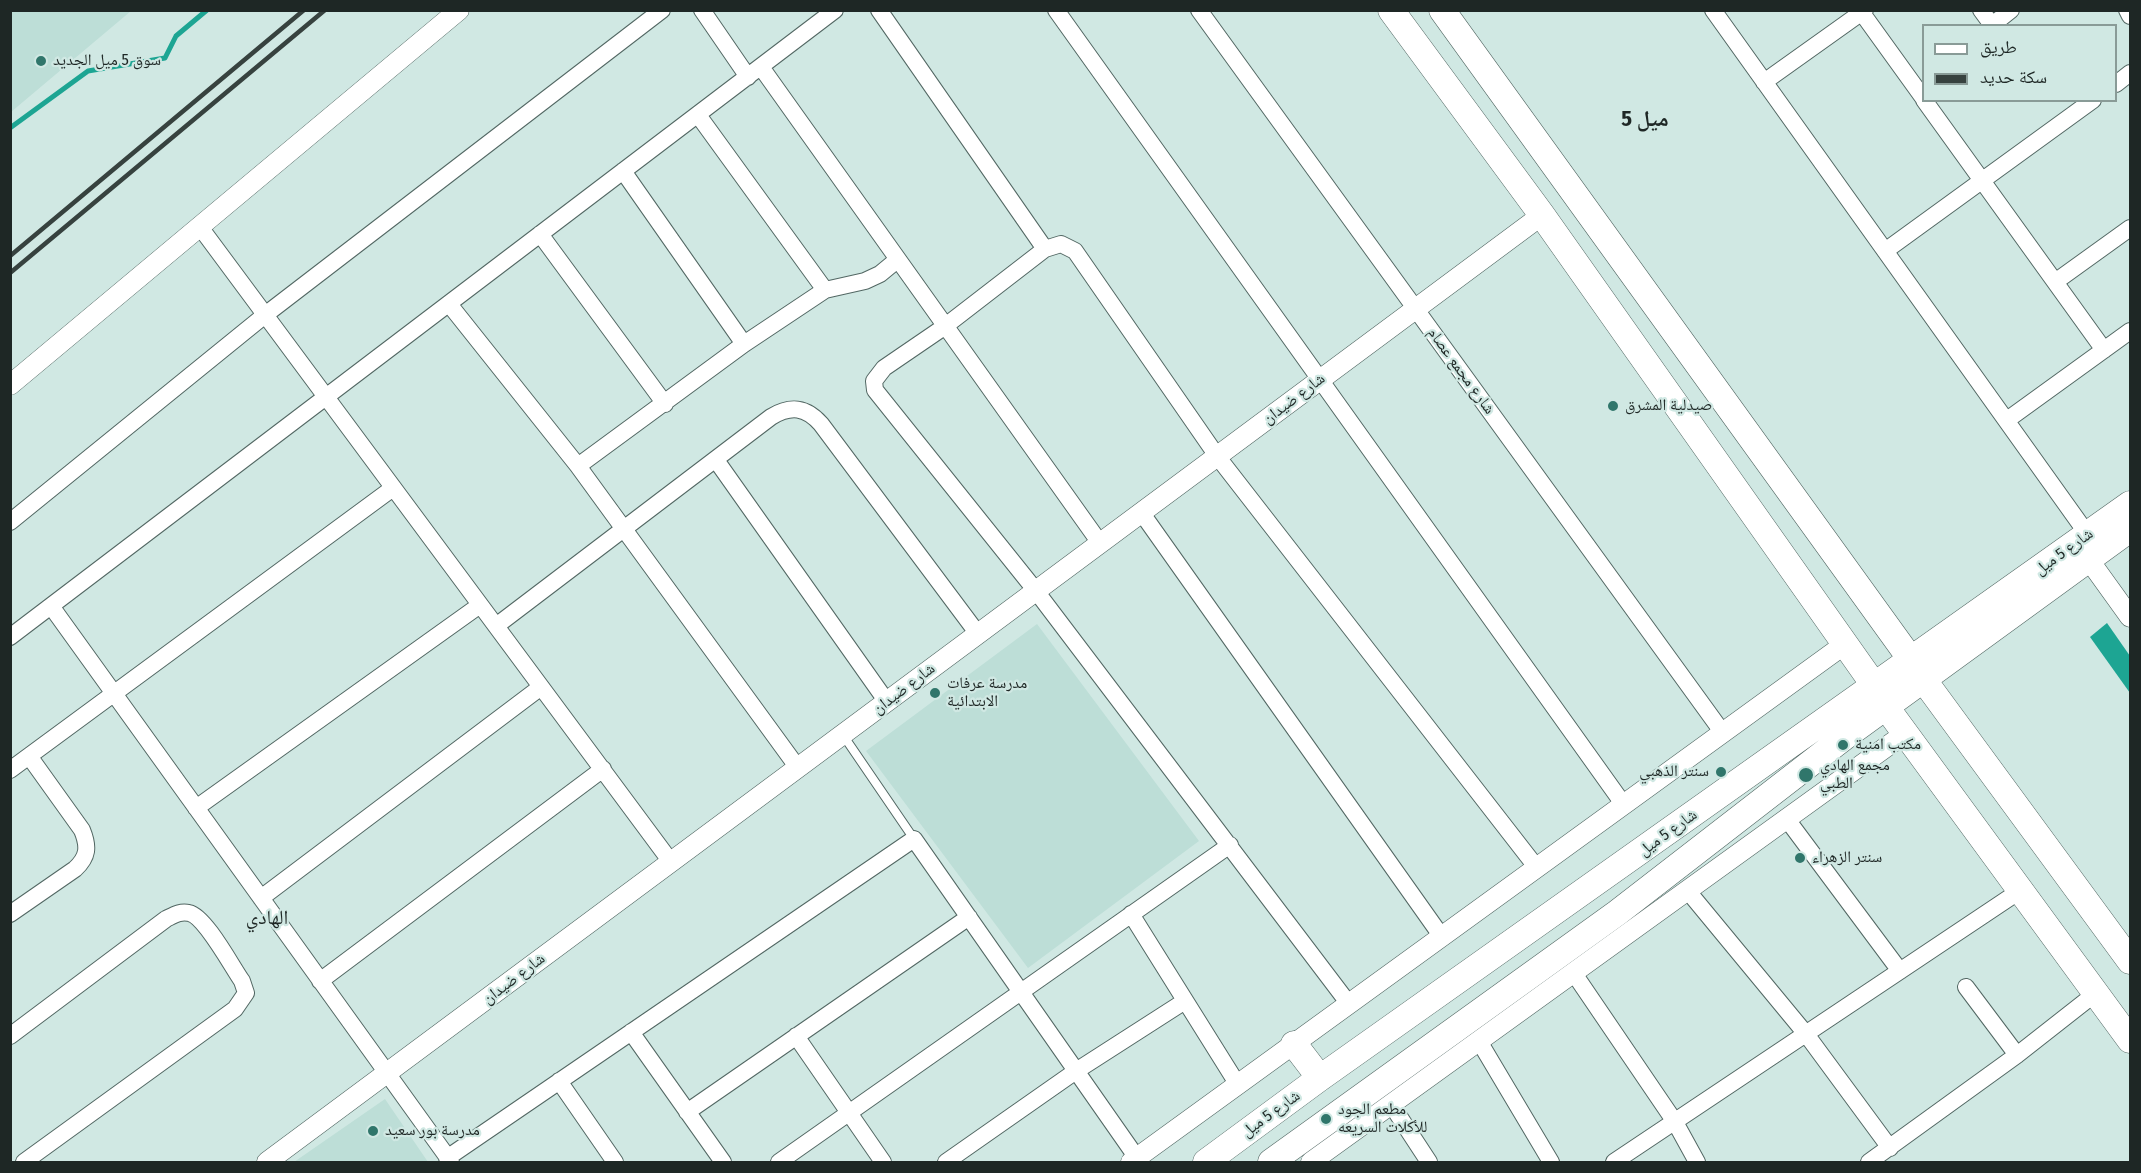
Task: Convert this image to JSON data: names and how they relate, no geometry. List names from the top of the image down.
{
  "streets": {
    "main road": ["شارع 5 ميل"],
    "street": ["شارع مجمع عصام", "شارع ضيدان"]
  },
  "crossings": [
    ["شارع مجمع عصام", "شارع ضيدان"]
  ],
  "districts": ["5 ميل", "الهادي"],
  "places": [
    "سوق 5 ميل الجديد",
    "صيدلية المشرق",
    "مدرسة عرفات الابتدائية",
    "مكتب امنية",
    "سنتر الذهبي",
    "مجمع الهادي الطبي",
    "سنتر الزهراء",
    "مطعم الجود للأكلات السريعه",
    "مدرسة بور سعيد"
  ],
  "legend": ["طريق", "سكة حديد"]
}
